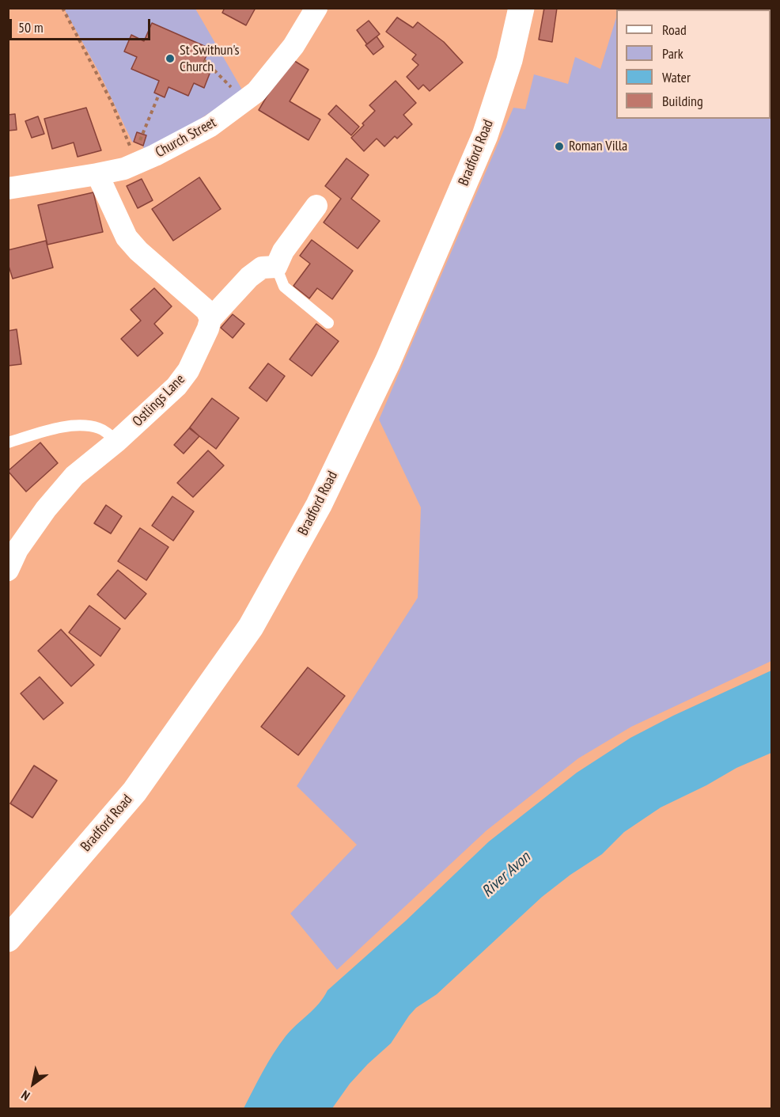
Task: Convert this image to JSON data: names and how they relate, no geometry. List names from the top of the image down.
{
  "streets": {
    "main road": ["Bradford Road"],
    "street": ["Church Street", "Ostlings Lane"]
  },
  "water": ["River Avon"],
  "places": ["St Swithun's Church", "Roman Villa"],
  "legend": [
    "Road",
    "Park",
    "Water",
    "Building"
  ],
  "scale_bar": "50 m",
  "north": "bottom left"
}
